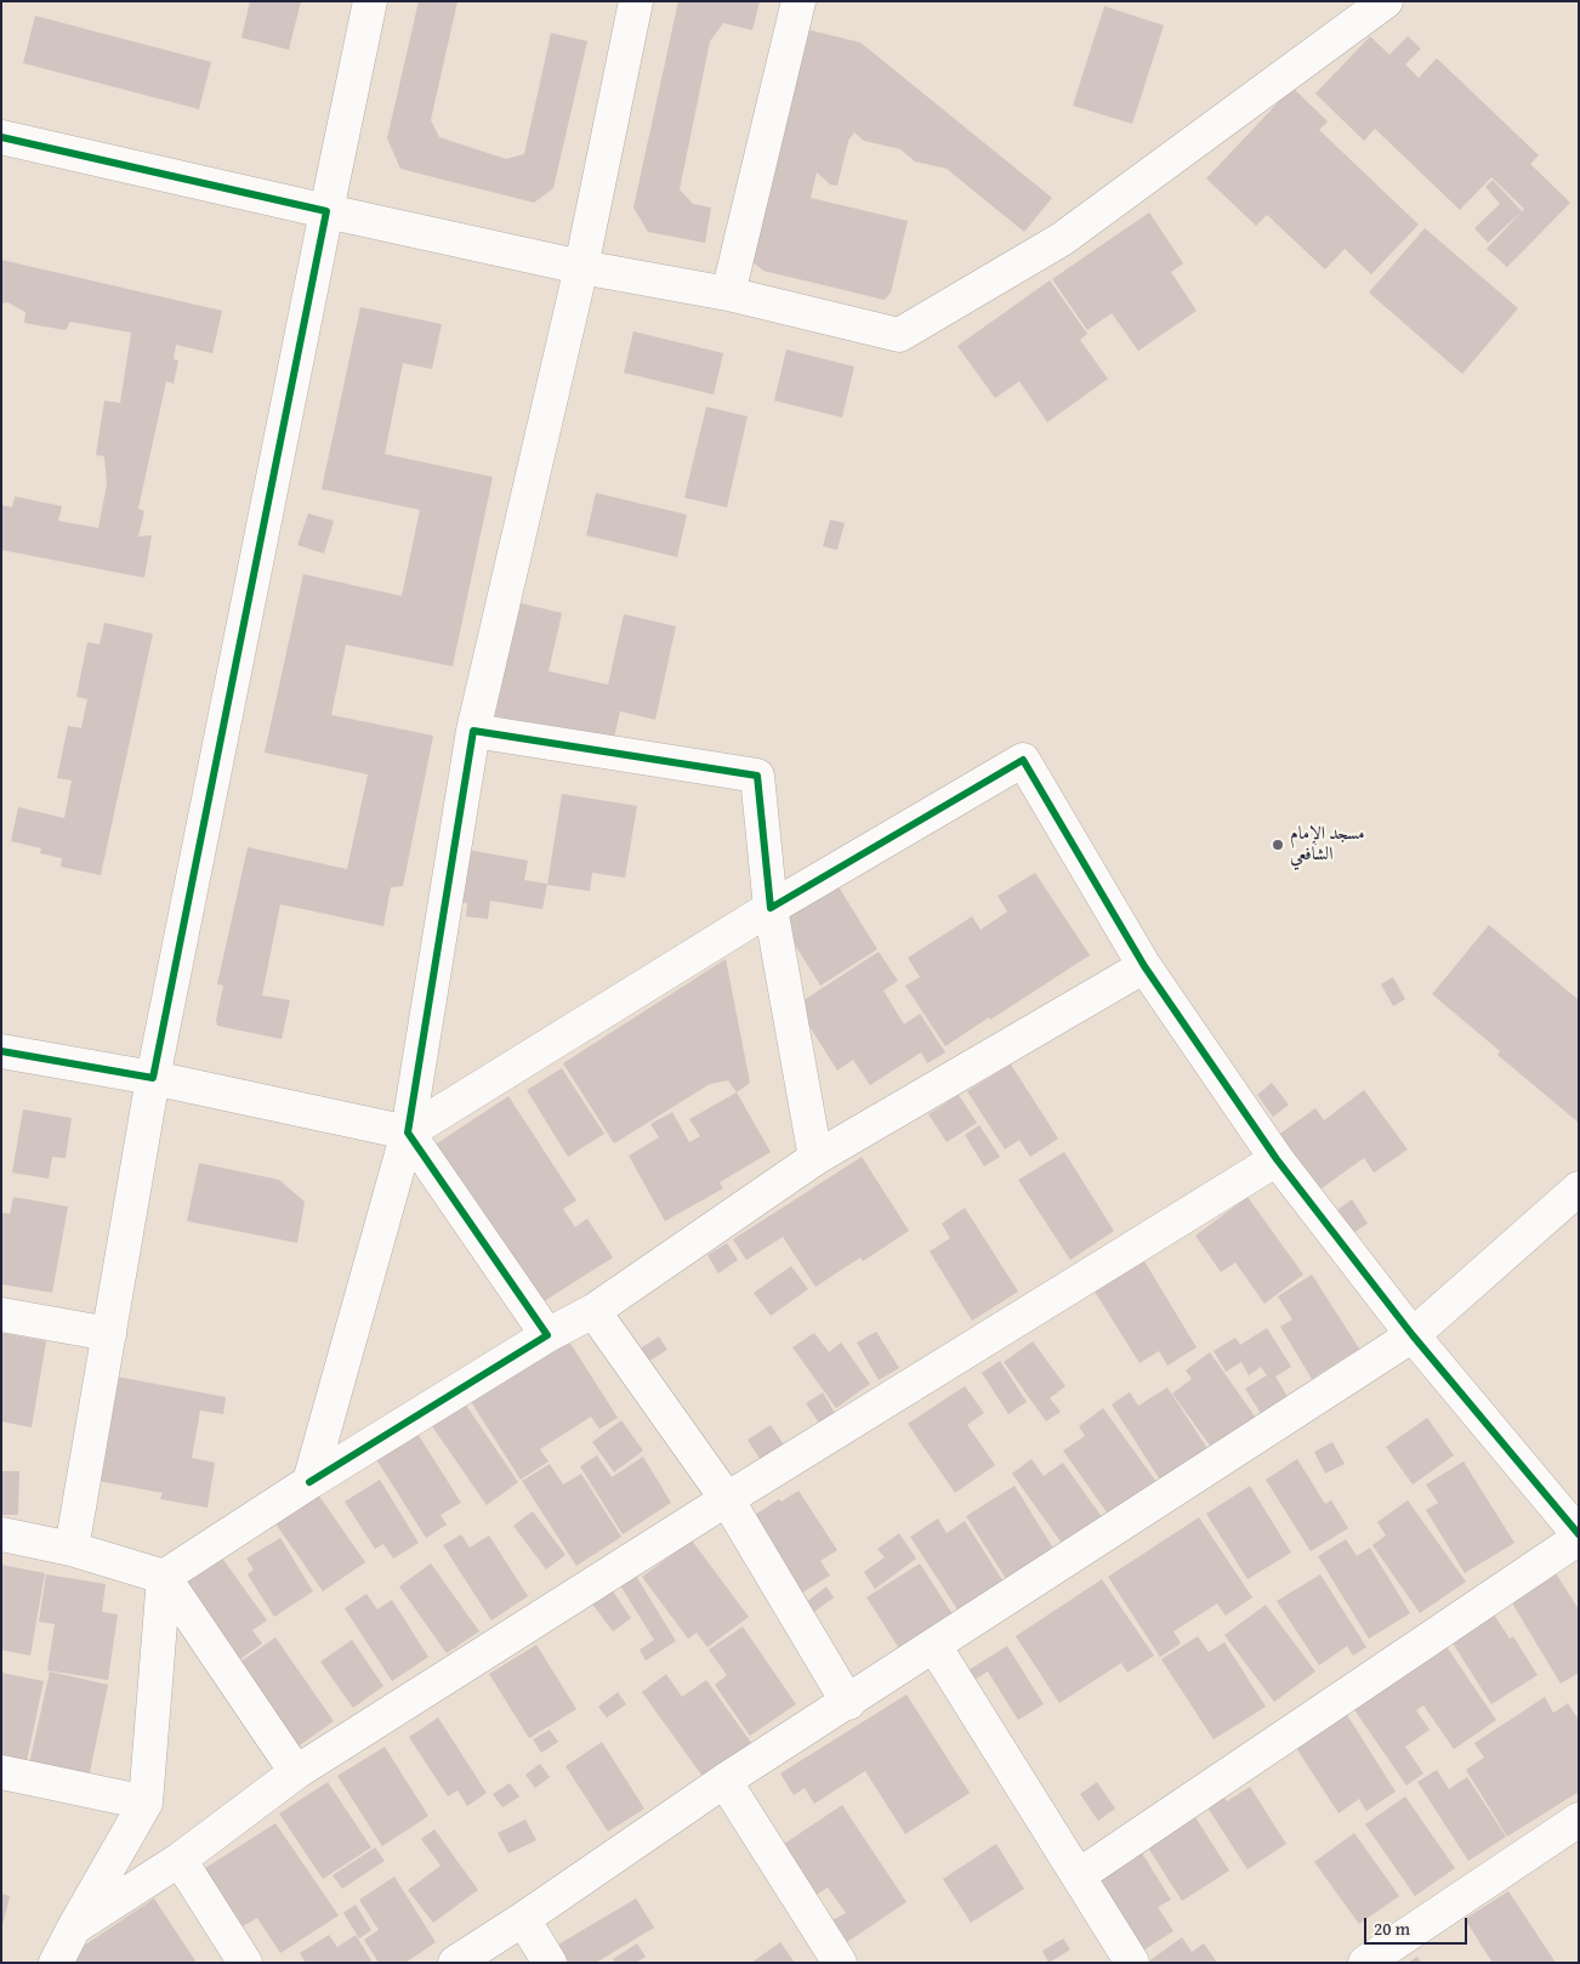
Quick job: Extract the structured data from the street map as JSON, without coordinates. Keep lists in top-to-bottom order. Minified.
{"places":["مسجد الإمام الشافعي"],"scale_bar":"20 m"}
